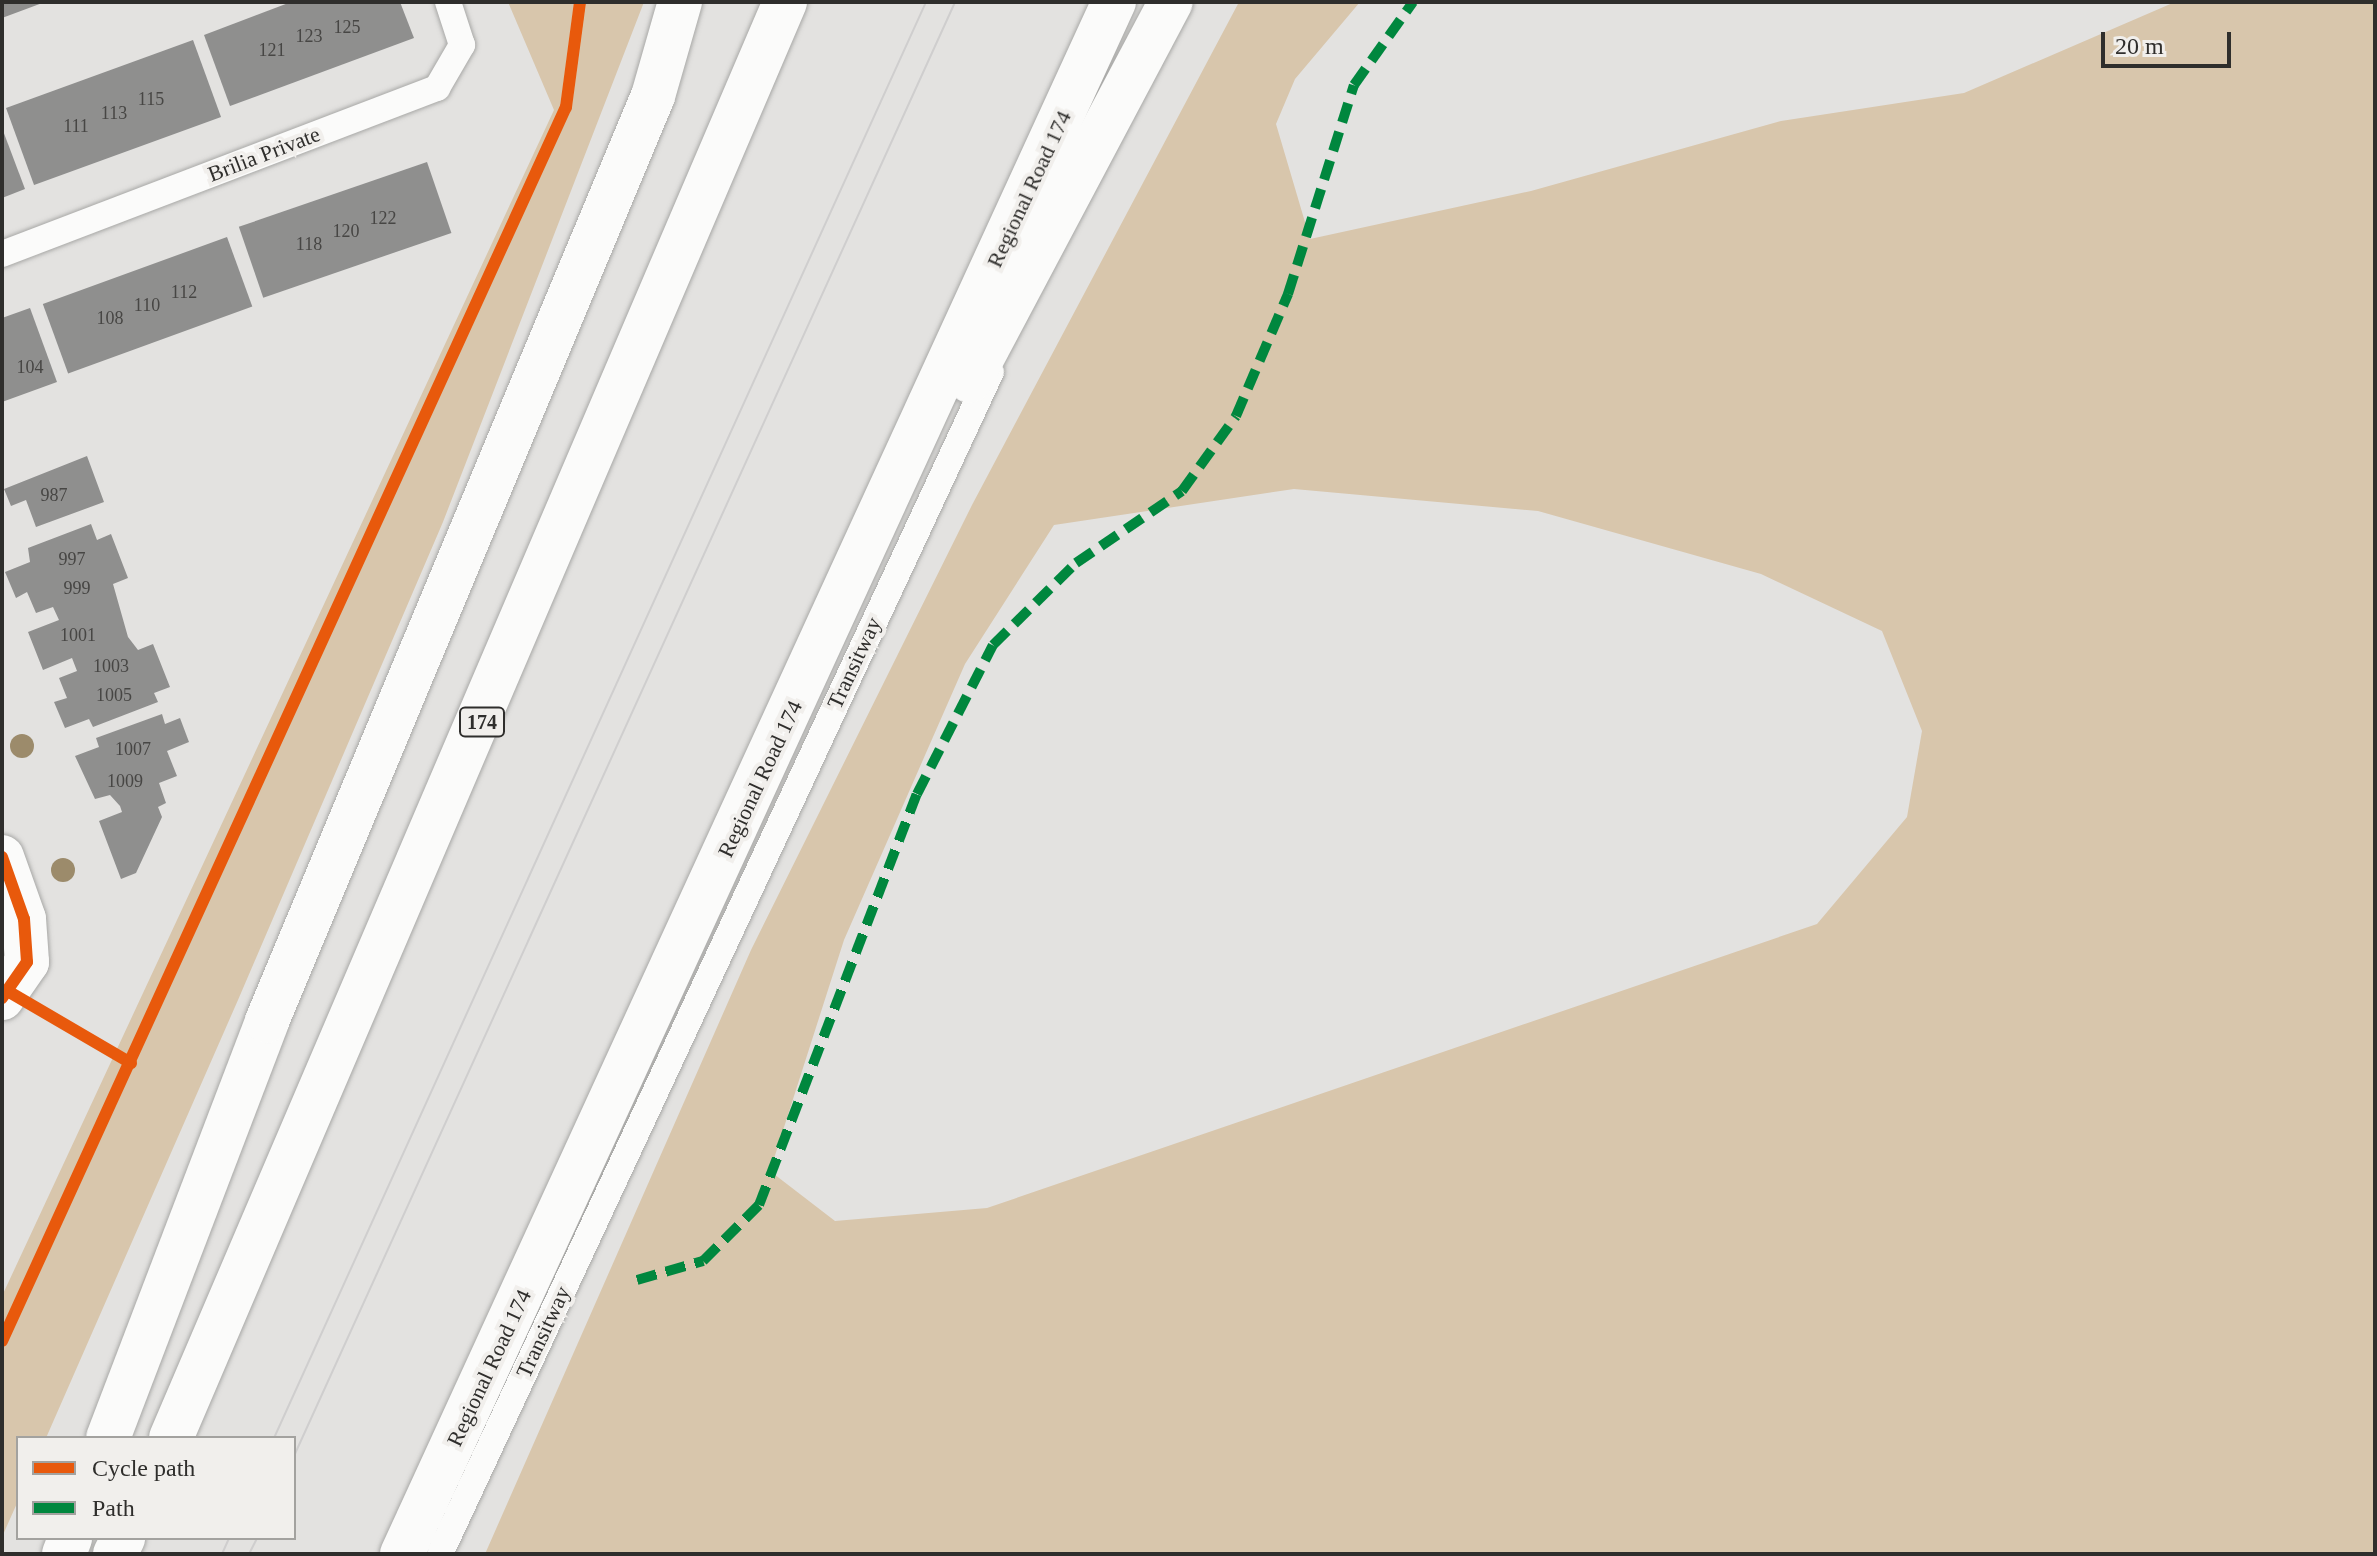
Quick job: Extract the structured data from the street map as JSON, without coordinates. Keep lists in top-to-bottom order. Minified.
{"streets":{"main road":["Regional Road 174","174"],"lane":["Brilia Private","Transitway"]},"crossings":[["Regional Road 174","Transitway"]],"house_numbers":["125","123","121","115","113","111","122","120","118","112","110","108","104","987","997","999","1001","1003","1005","1007","1009"],"legend":["Cycle path","Path"],"scale_bar":"20 m"}
